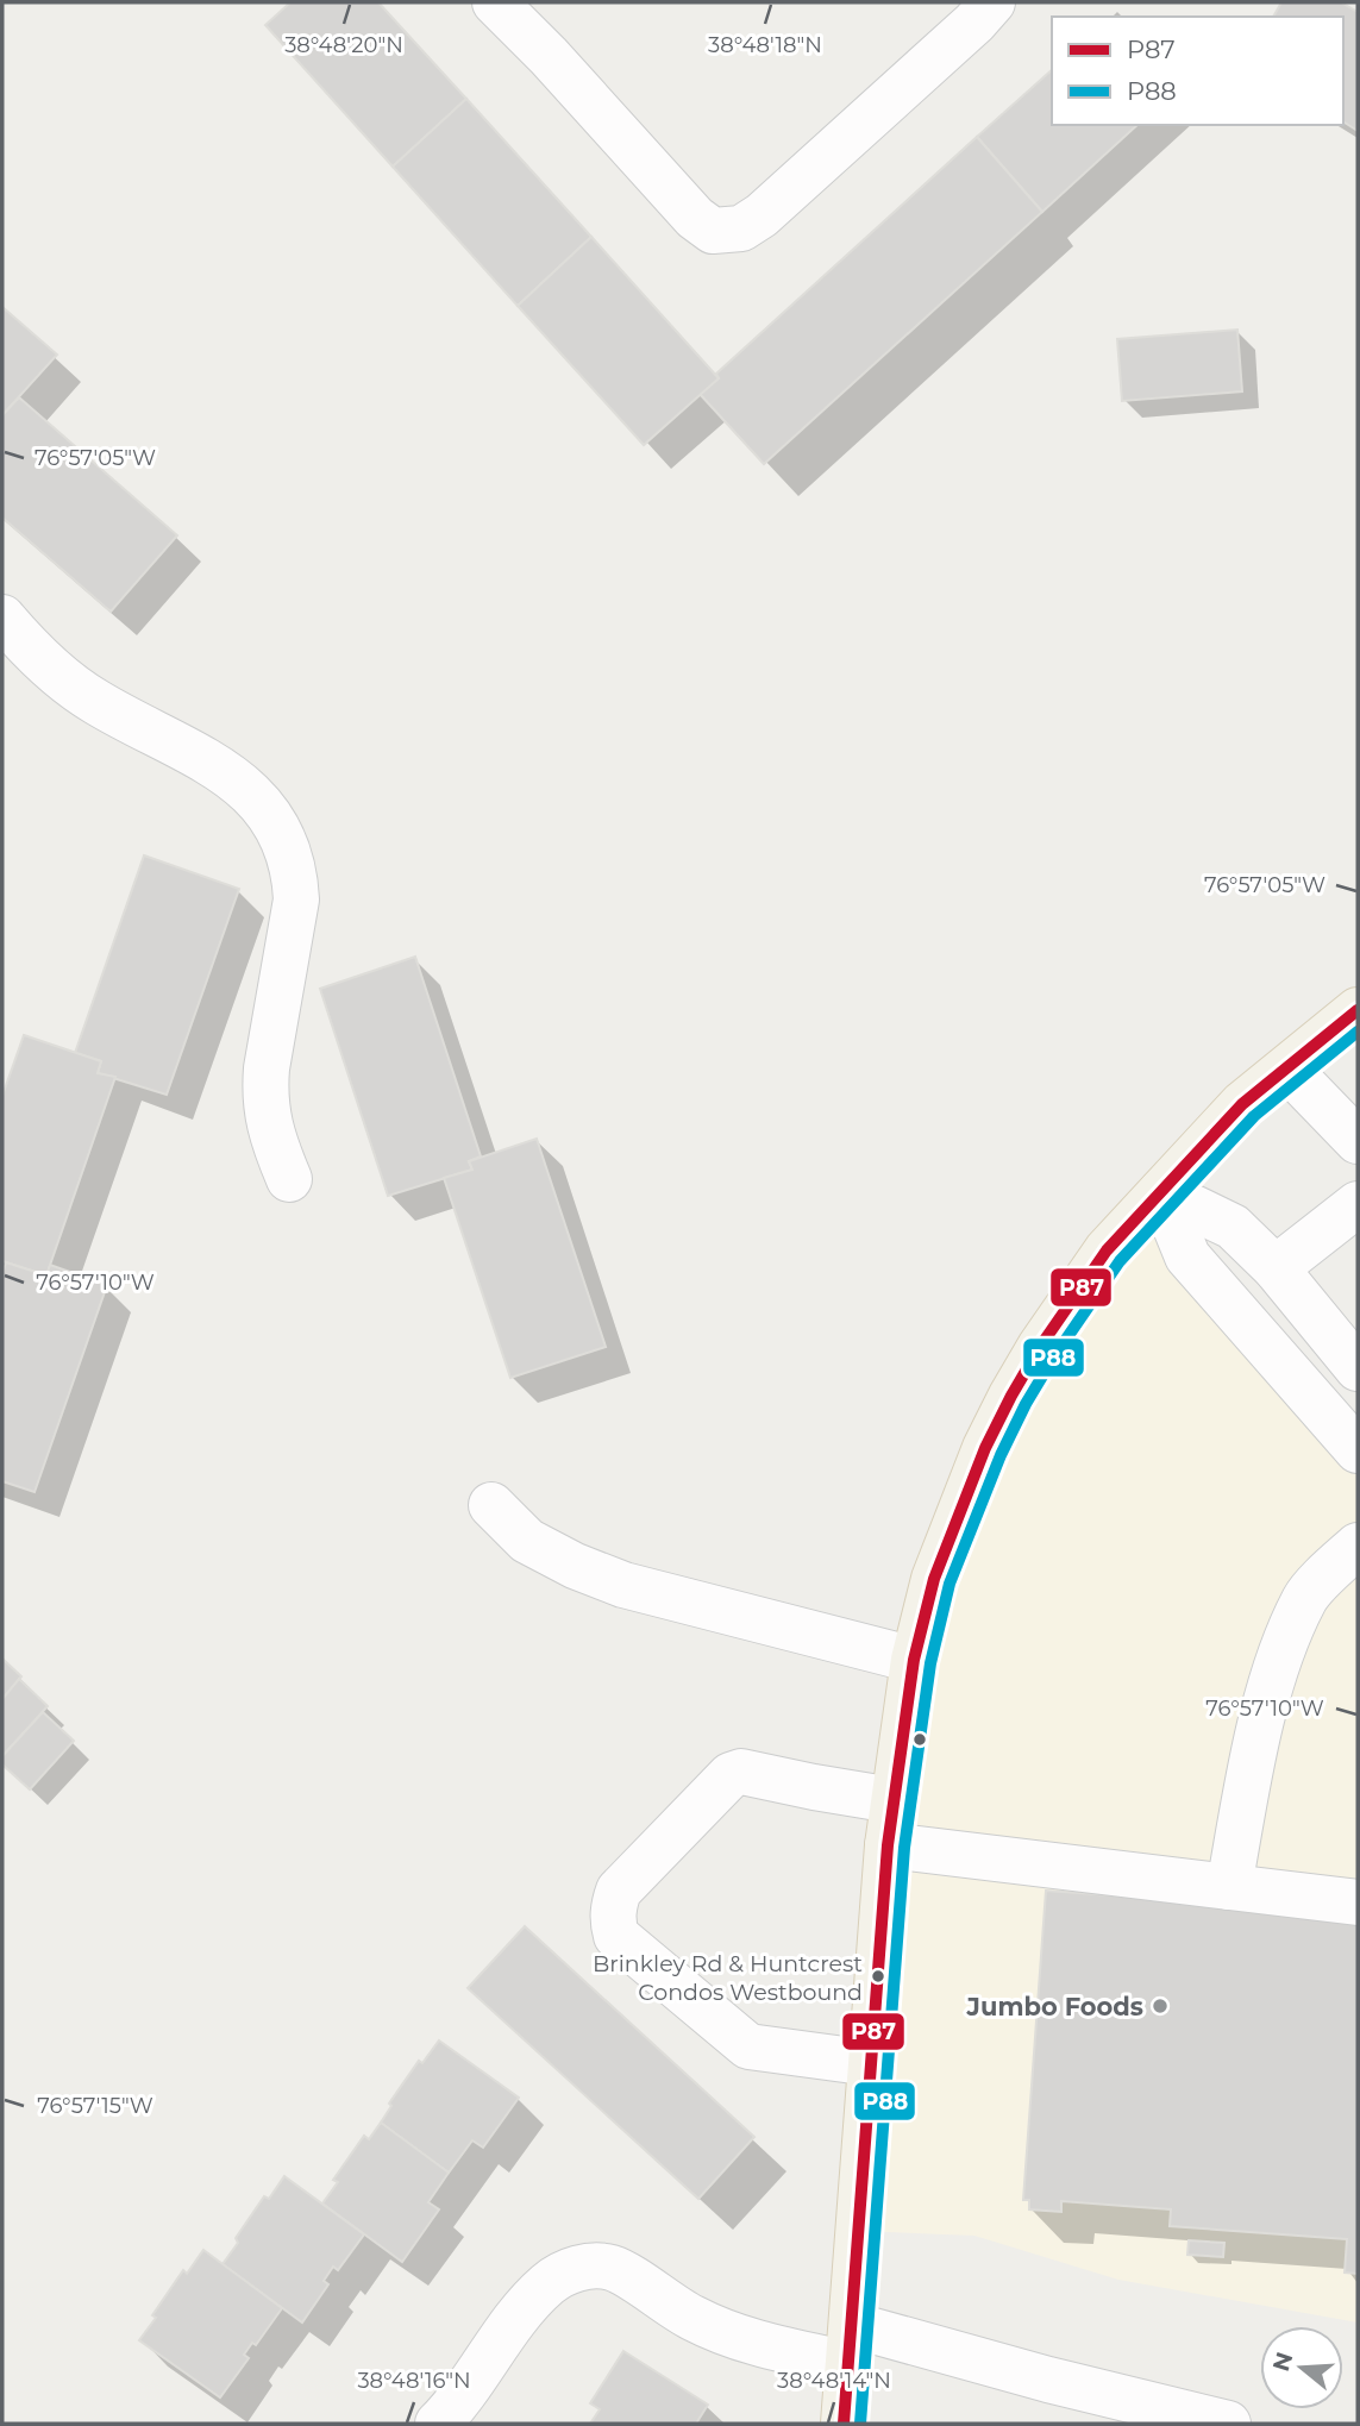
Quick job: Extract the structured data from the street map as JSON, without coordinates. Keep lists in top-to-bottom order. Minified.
{"places":["Brinkley Rd & Huntcrest Condos Westbound","Jumbo Foods"],"lines":["transit line P87","transit line P88"],"legend":["P87","P88"],"north":"left","coordinates":["38°48'20\"N","38°48'18\"N","76°57'05\"W","76°57'10\"W","76°57'15\"W","38°48'16\"N","38°48'14\"N"]}
